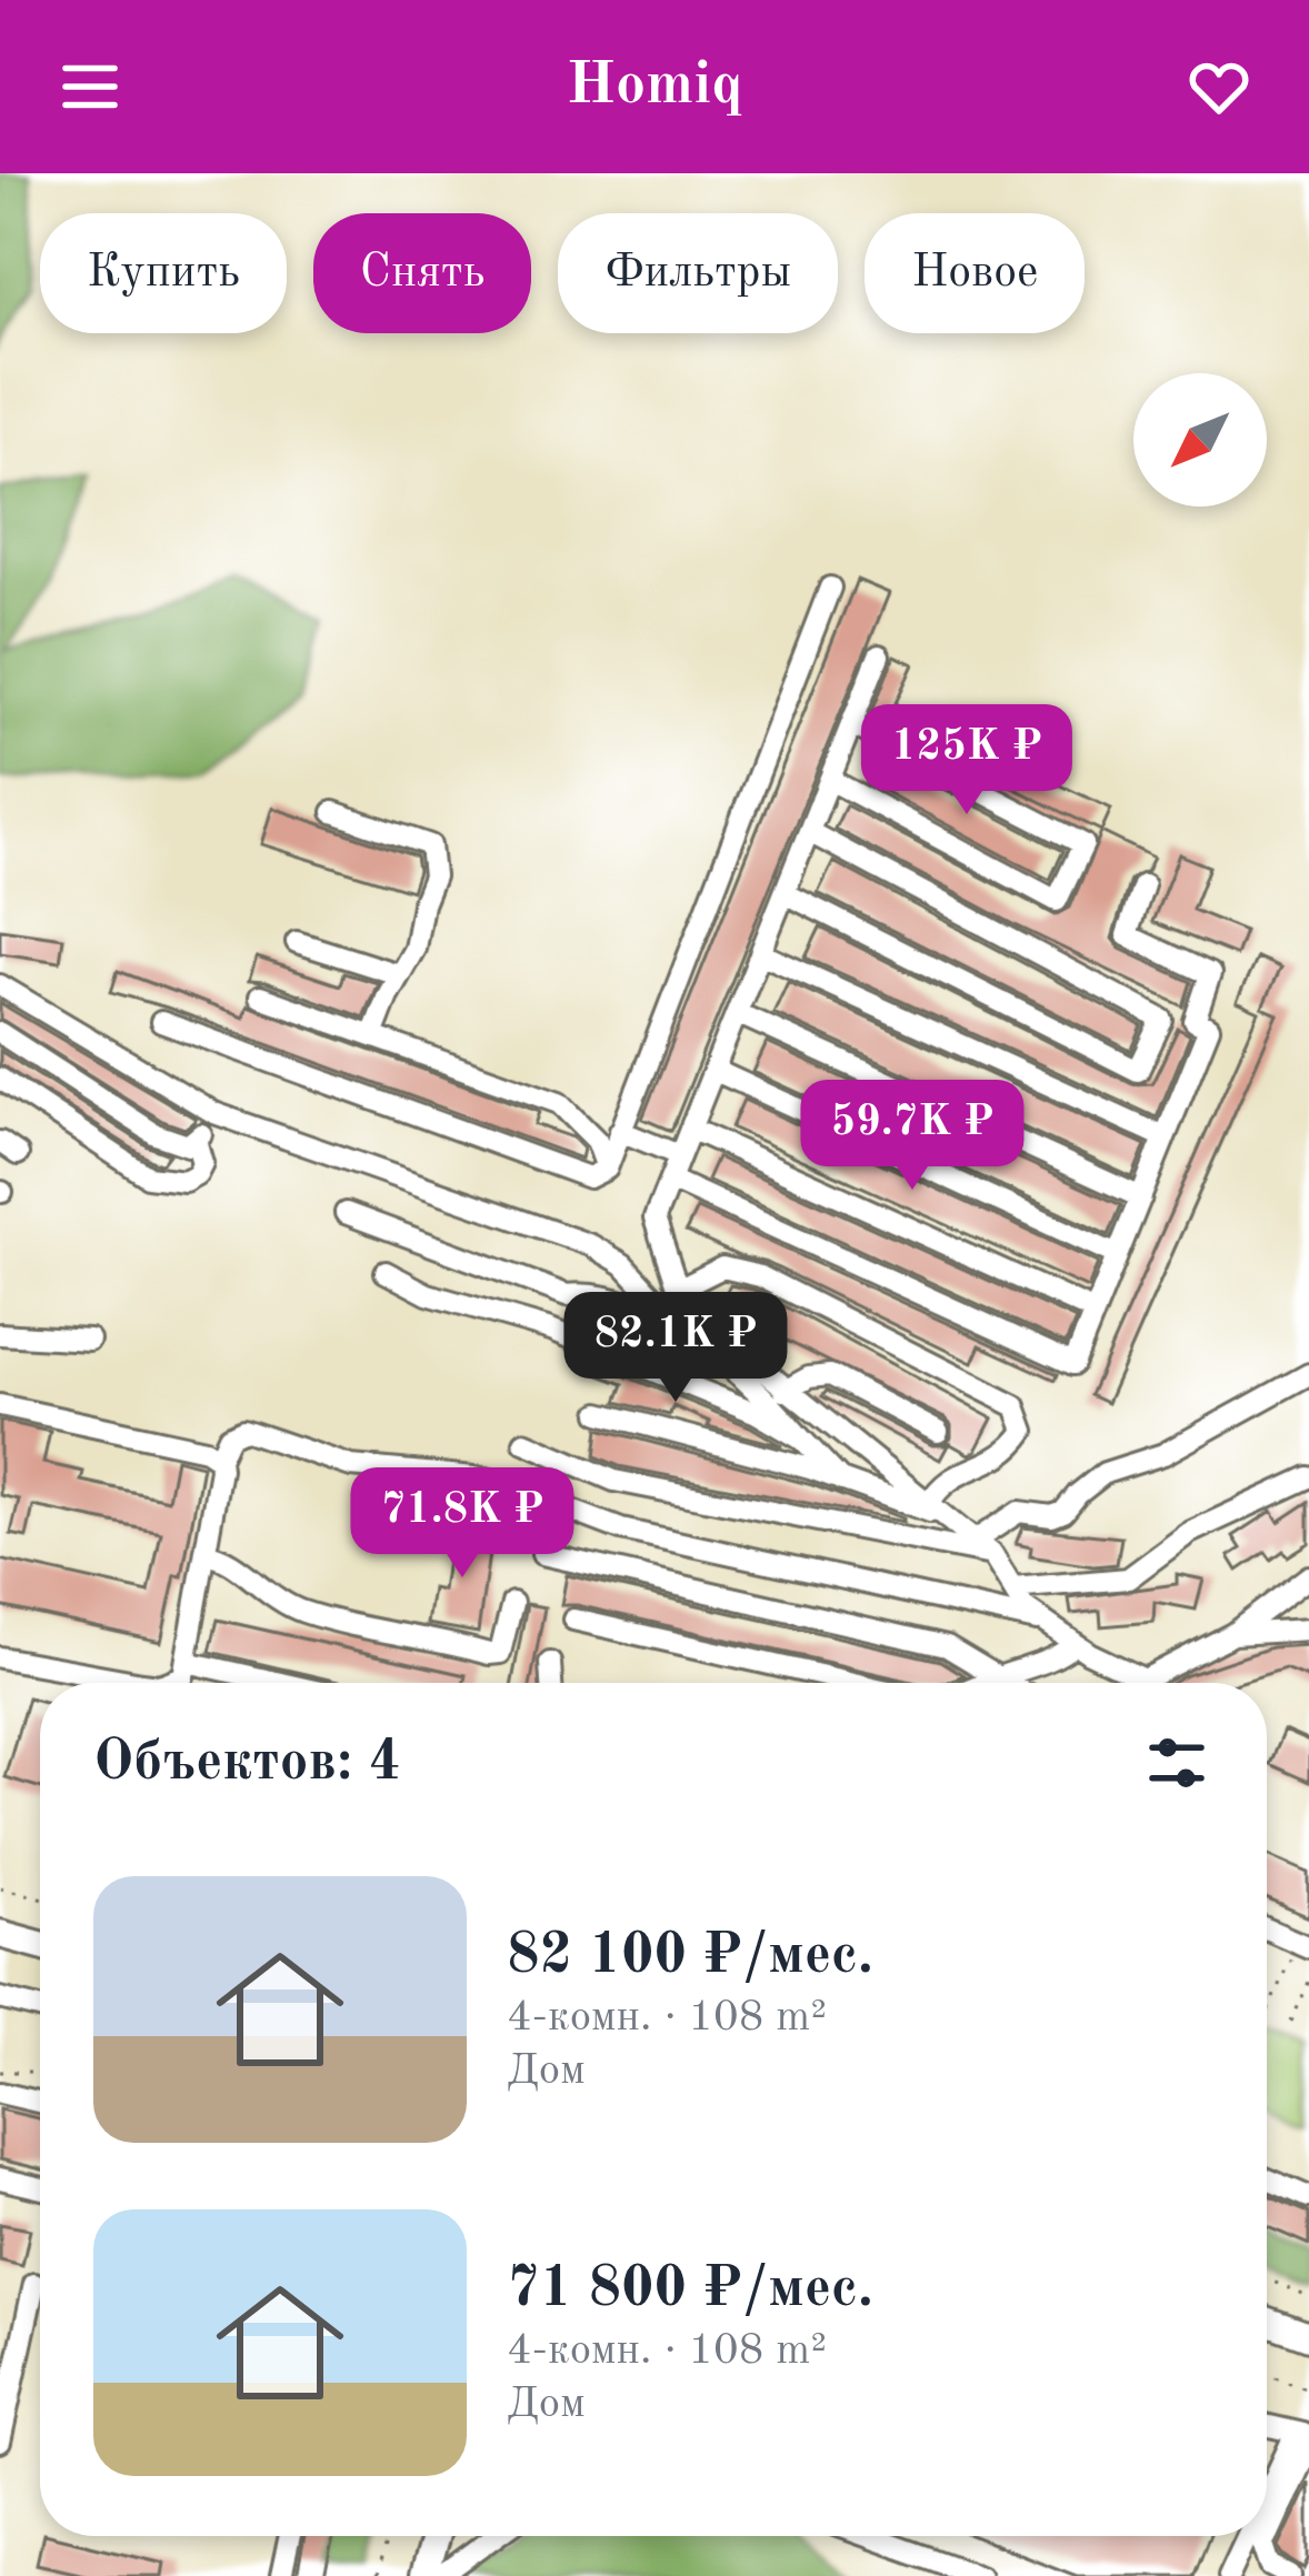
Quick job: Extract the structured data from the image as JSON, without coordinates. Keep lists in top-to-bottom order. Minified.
{"north":"bottom left","page":{"header":"Homiq","chip":["Купить","Снять","Фильтры","Новое"],"price":["125K ₽","59.7K ₽","82.1K ₽","71.8K ₽"],"heading":"Объектов: 4","list":[{"name":"82 100 ₽/мес.","note":"4-комн. · 108 m² · Дом"},{"name":"71 800 ₽/мес.","note":"4-комн. · 108 m² · Дом"}]}}
